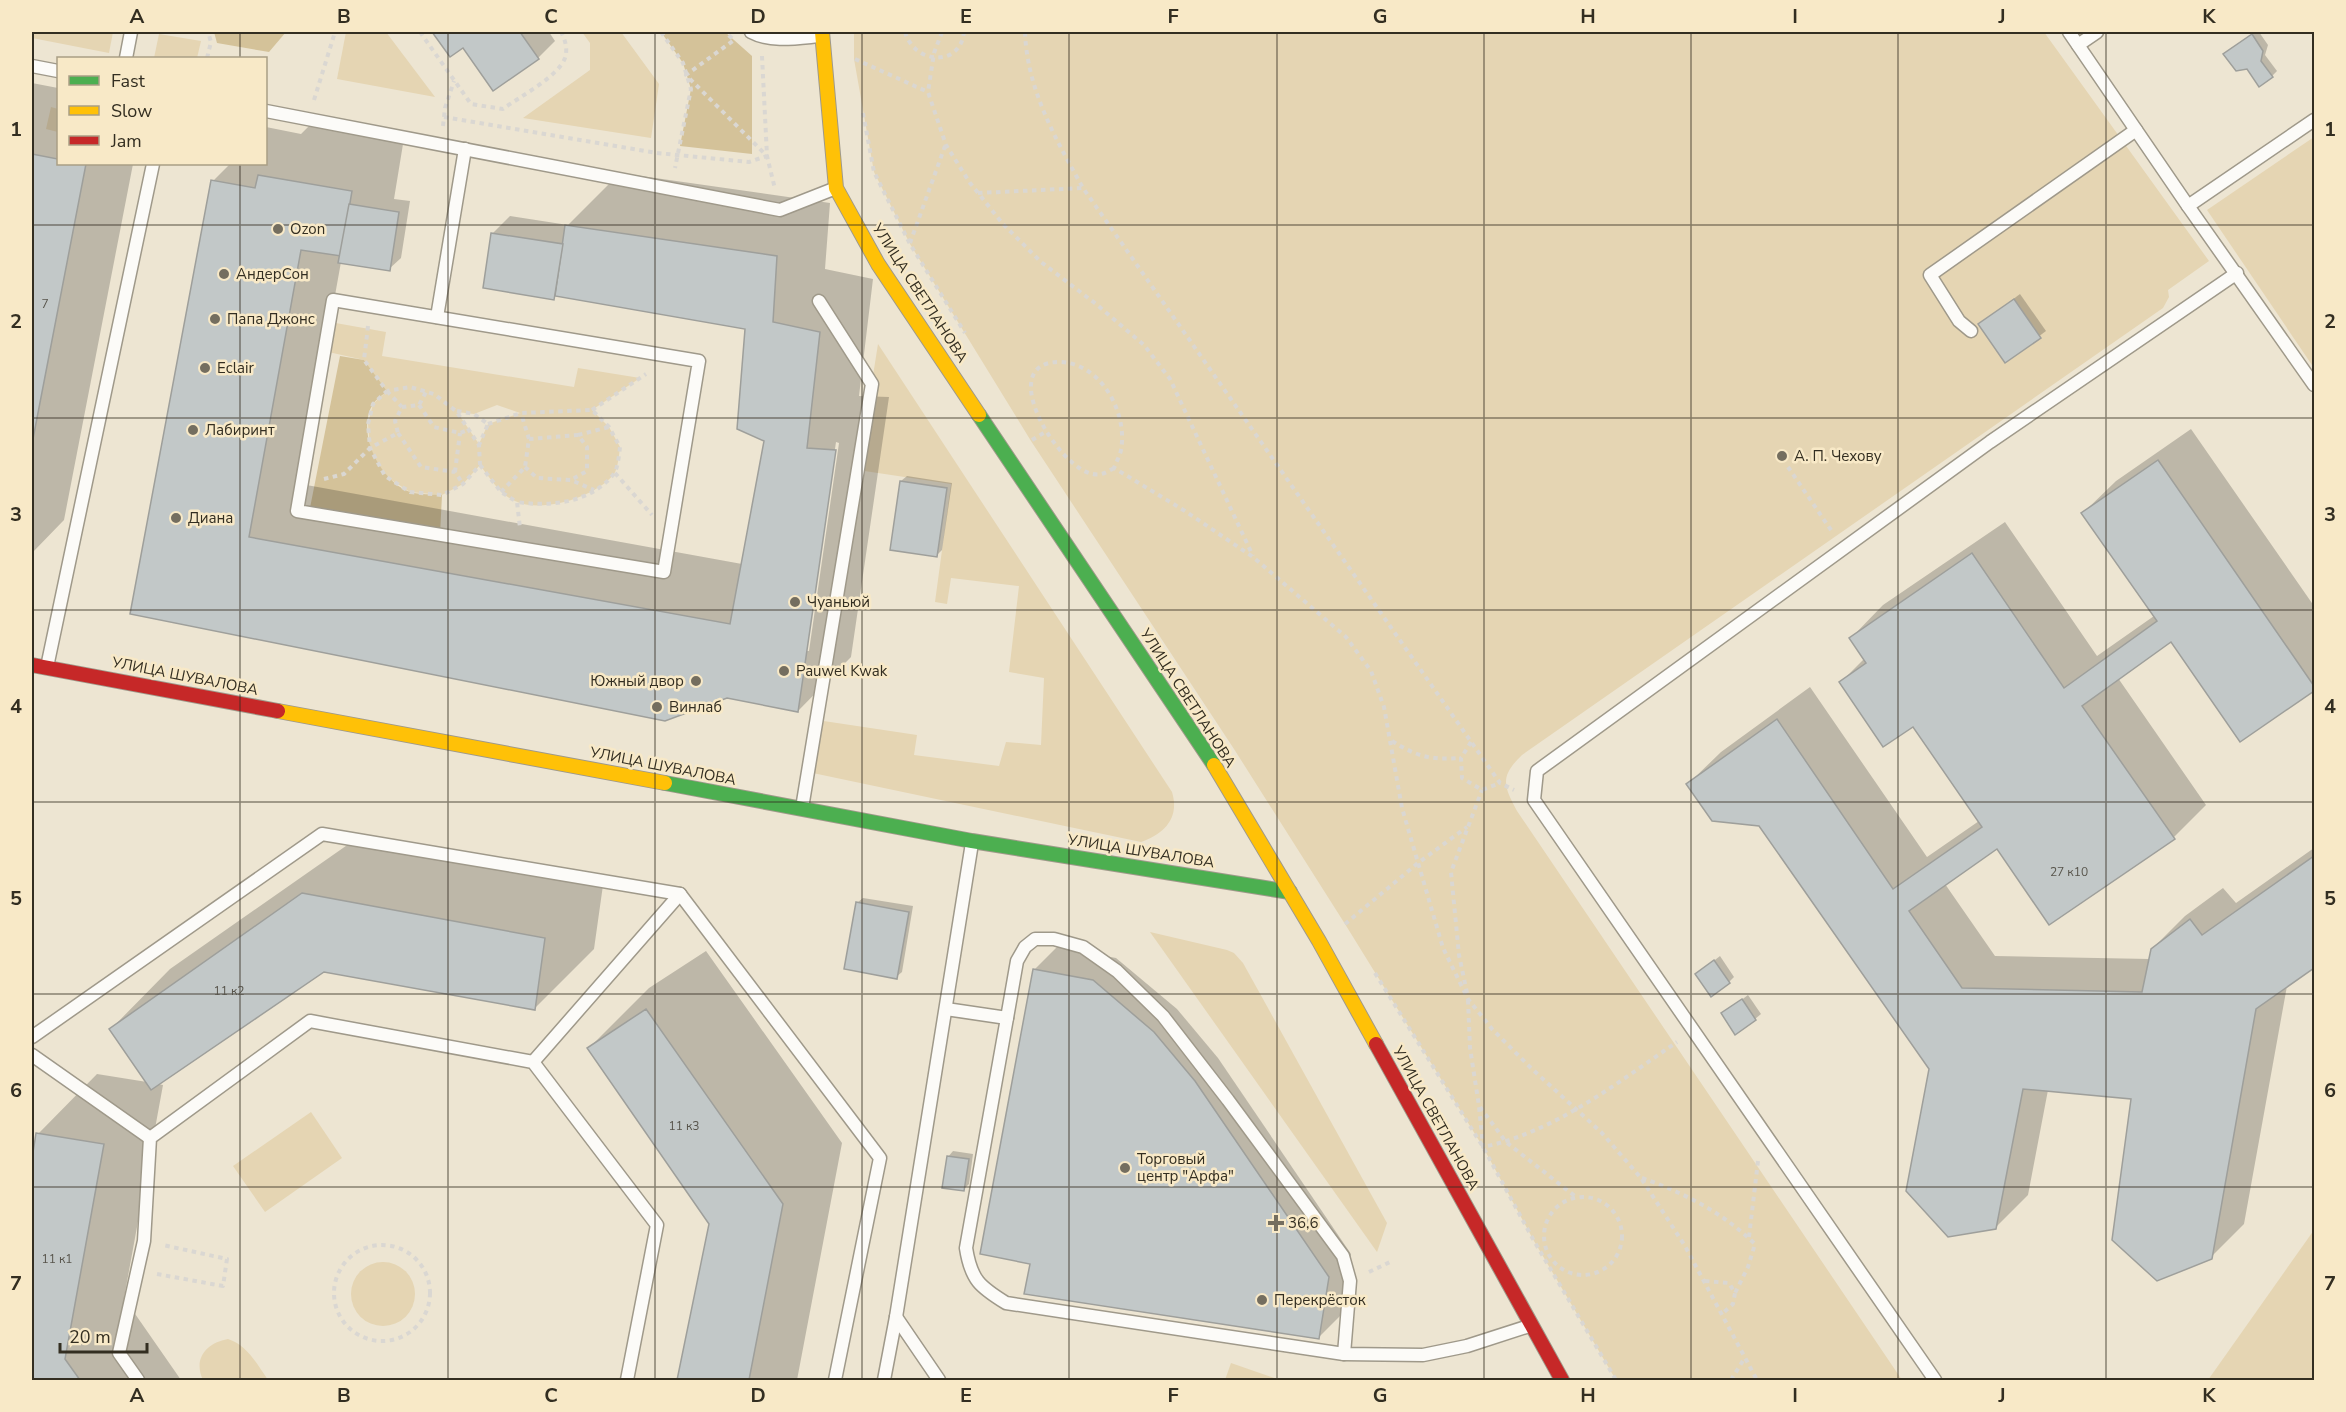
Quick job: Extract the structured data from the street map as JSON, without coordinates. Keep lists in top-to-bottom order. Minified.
{"streets":{"street":["УЛИЦА СВЕТЛАНОВА","УЛИЦА ШУВАЛОВА"]},"crossings":[["УЛИЦА СВЕТЛАНОВА","УЛИЦА ШУВАЛОВА"]],"places":{"other":["Ozon","АндерСон","Папа Джонс","Eclair","Лабиринт","А. П. Чехову","Диана","Чуаньюй","Pauwel Kwak","Южный двор","Винлаб","Торговый центр \"Арфа\"","Перекрёсток"],"health":["36,6"]},"house_numbers":["7","27 к10","11 к2","11 к3","11 к1"],"legend":["Fast","Slow","Jam"],"scale_bar":"20 m","grid":{"columns":["A","B","C","D","E","F","G","H","I","J","K"],"rows":["1","2","3","4","5","6","7"]}}
